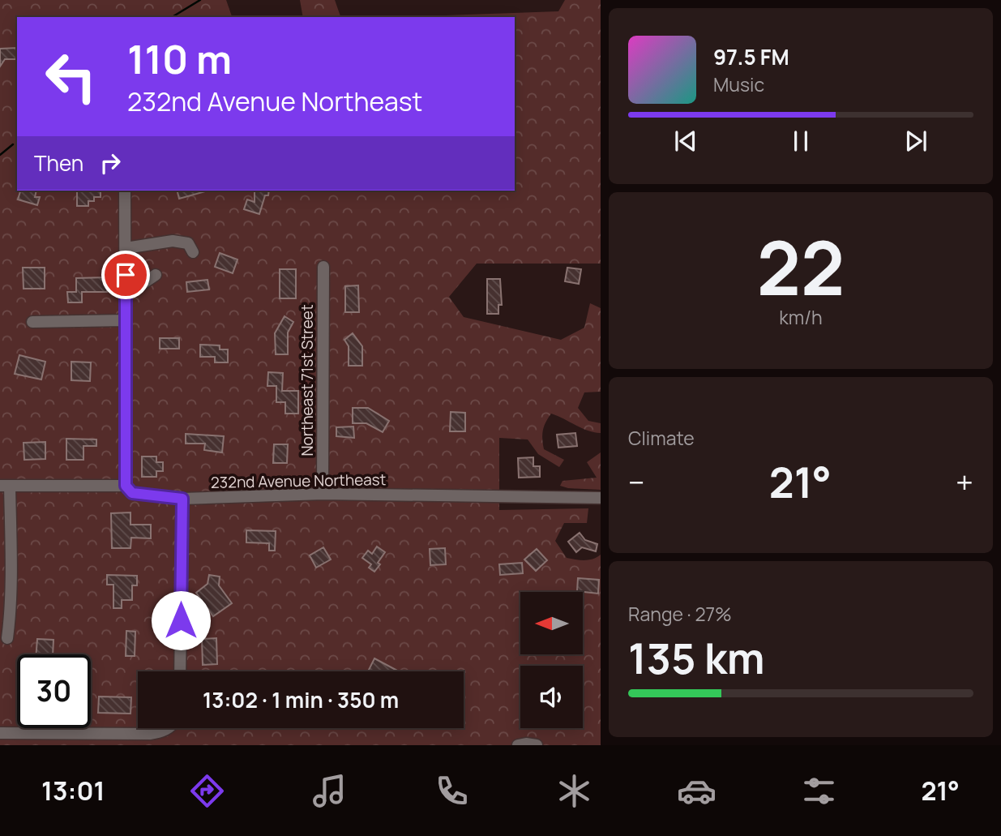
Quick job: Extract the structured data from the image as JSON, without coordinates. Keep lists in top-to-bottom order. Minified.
{"streets":{"street":["Northeast 71st Street","232nd Avenue Northeast"]},"crossings":[["Northeast 71st Street","232nd Avenue Northeast"]],"north":"left","page":{"turn":["110 m","232nd Avenue Northeast"],"song":["97.5 FM","Music"],"then":"Then","tile":[["22","km/h"],"Climate",["Range · 27%","135 km"]],"heat":["−","21°","+"],"limit":"30","trip":"13:02 · 1 min · 350 m","tabs":["13:01","21°"]}}
